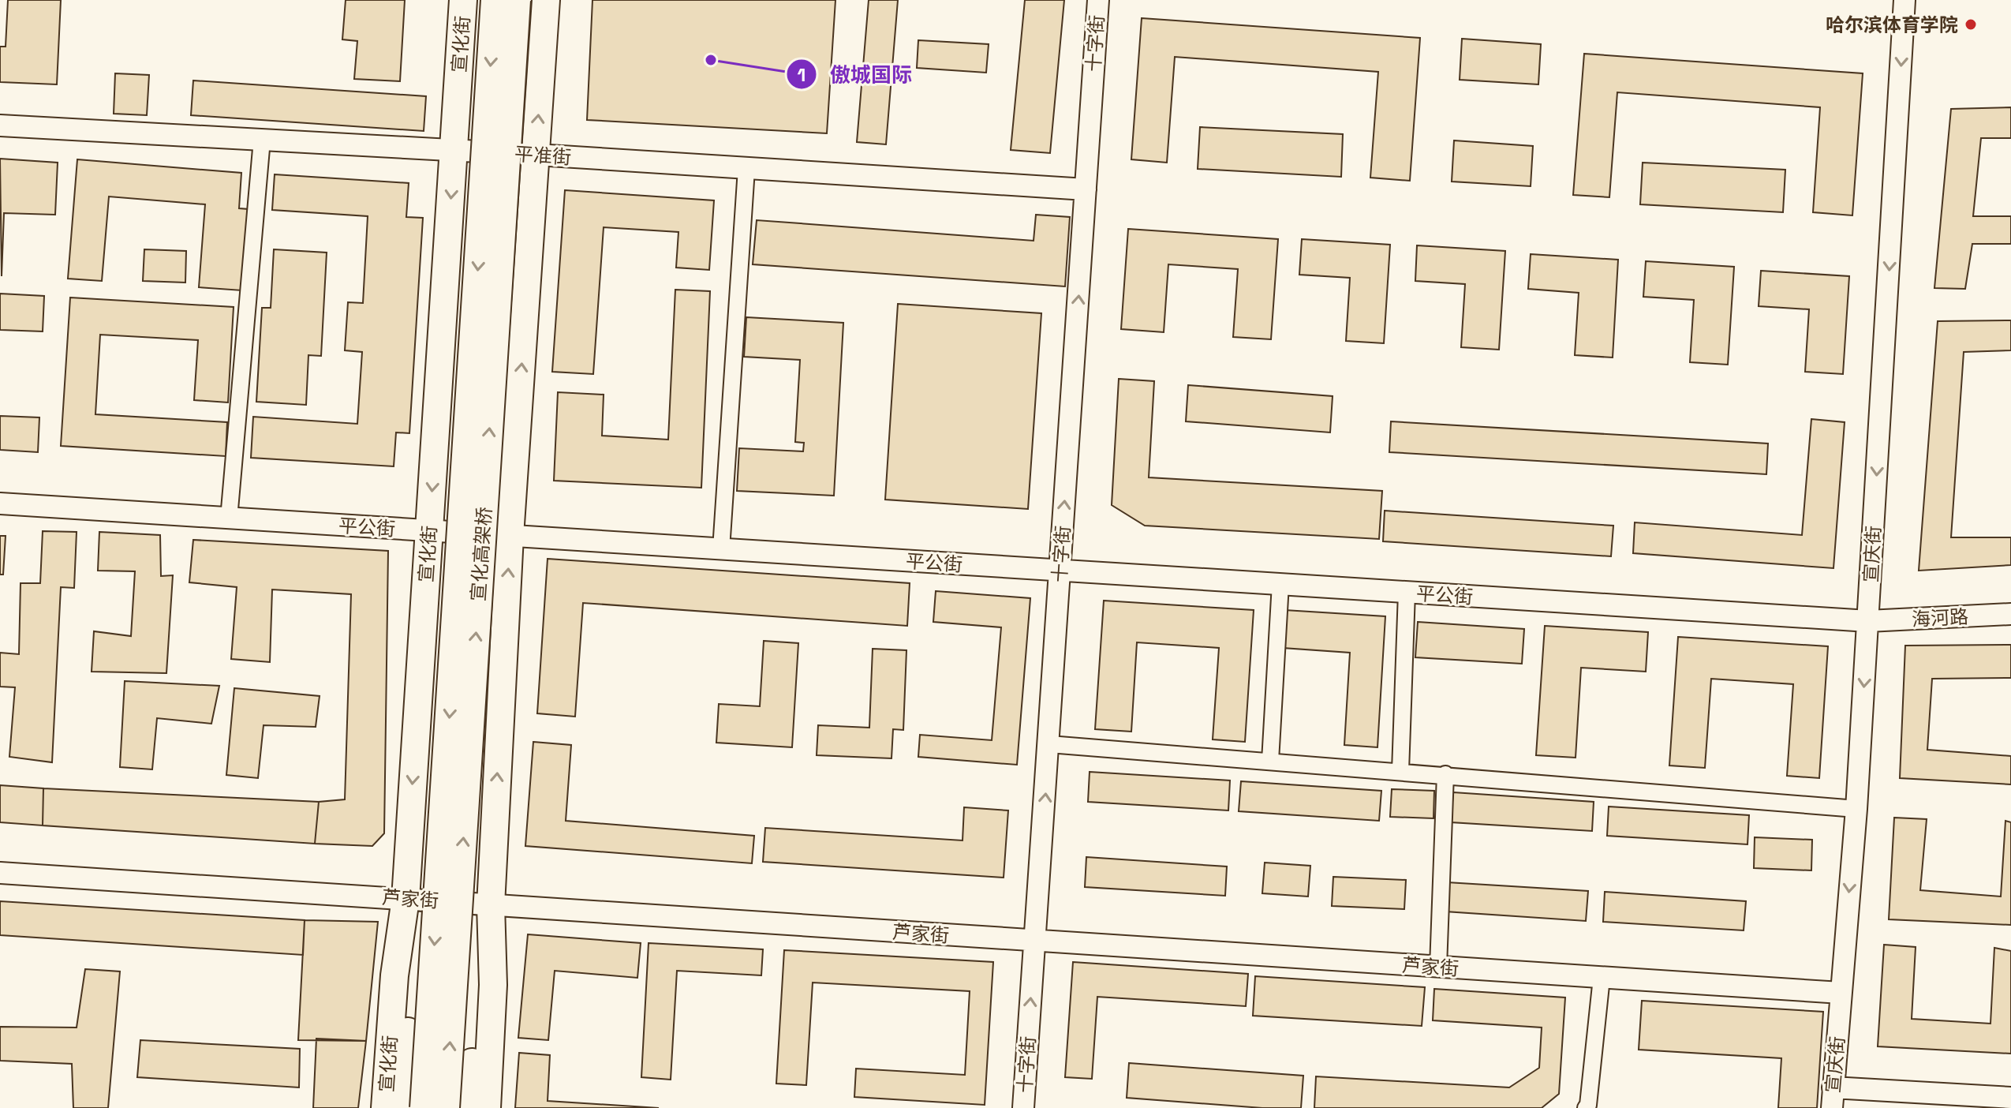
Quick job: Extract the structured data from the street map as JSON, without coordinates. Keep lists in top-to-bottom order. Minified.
{"streets":{"highway":["宣化街","宣化高架桥"],"street":["十字街","平准街","平公街","宣庆街","海河路","芦家街"]},"crossings":[["十字街","平准街"],["十字街","平公街"],["十字街","芦家街"],["宣化街","平准街"],["宣化街","平公街"],["宣化街","宣化高架桥"],["宣化街","芦家街"],["平公街","宣庆街"],["平公街","海河路"],["宣庆街","海河路"],["宣庆街","芦家街"]],"one_way":["十字街","宣庆街"],"places":["哈尔滨体育学院","傲城国际"]}
